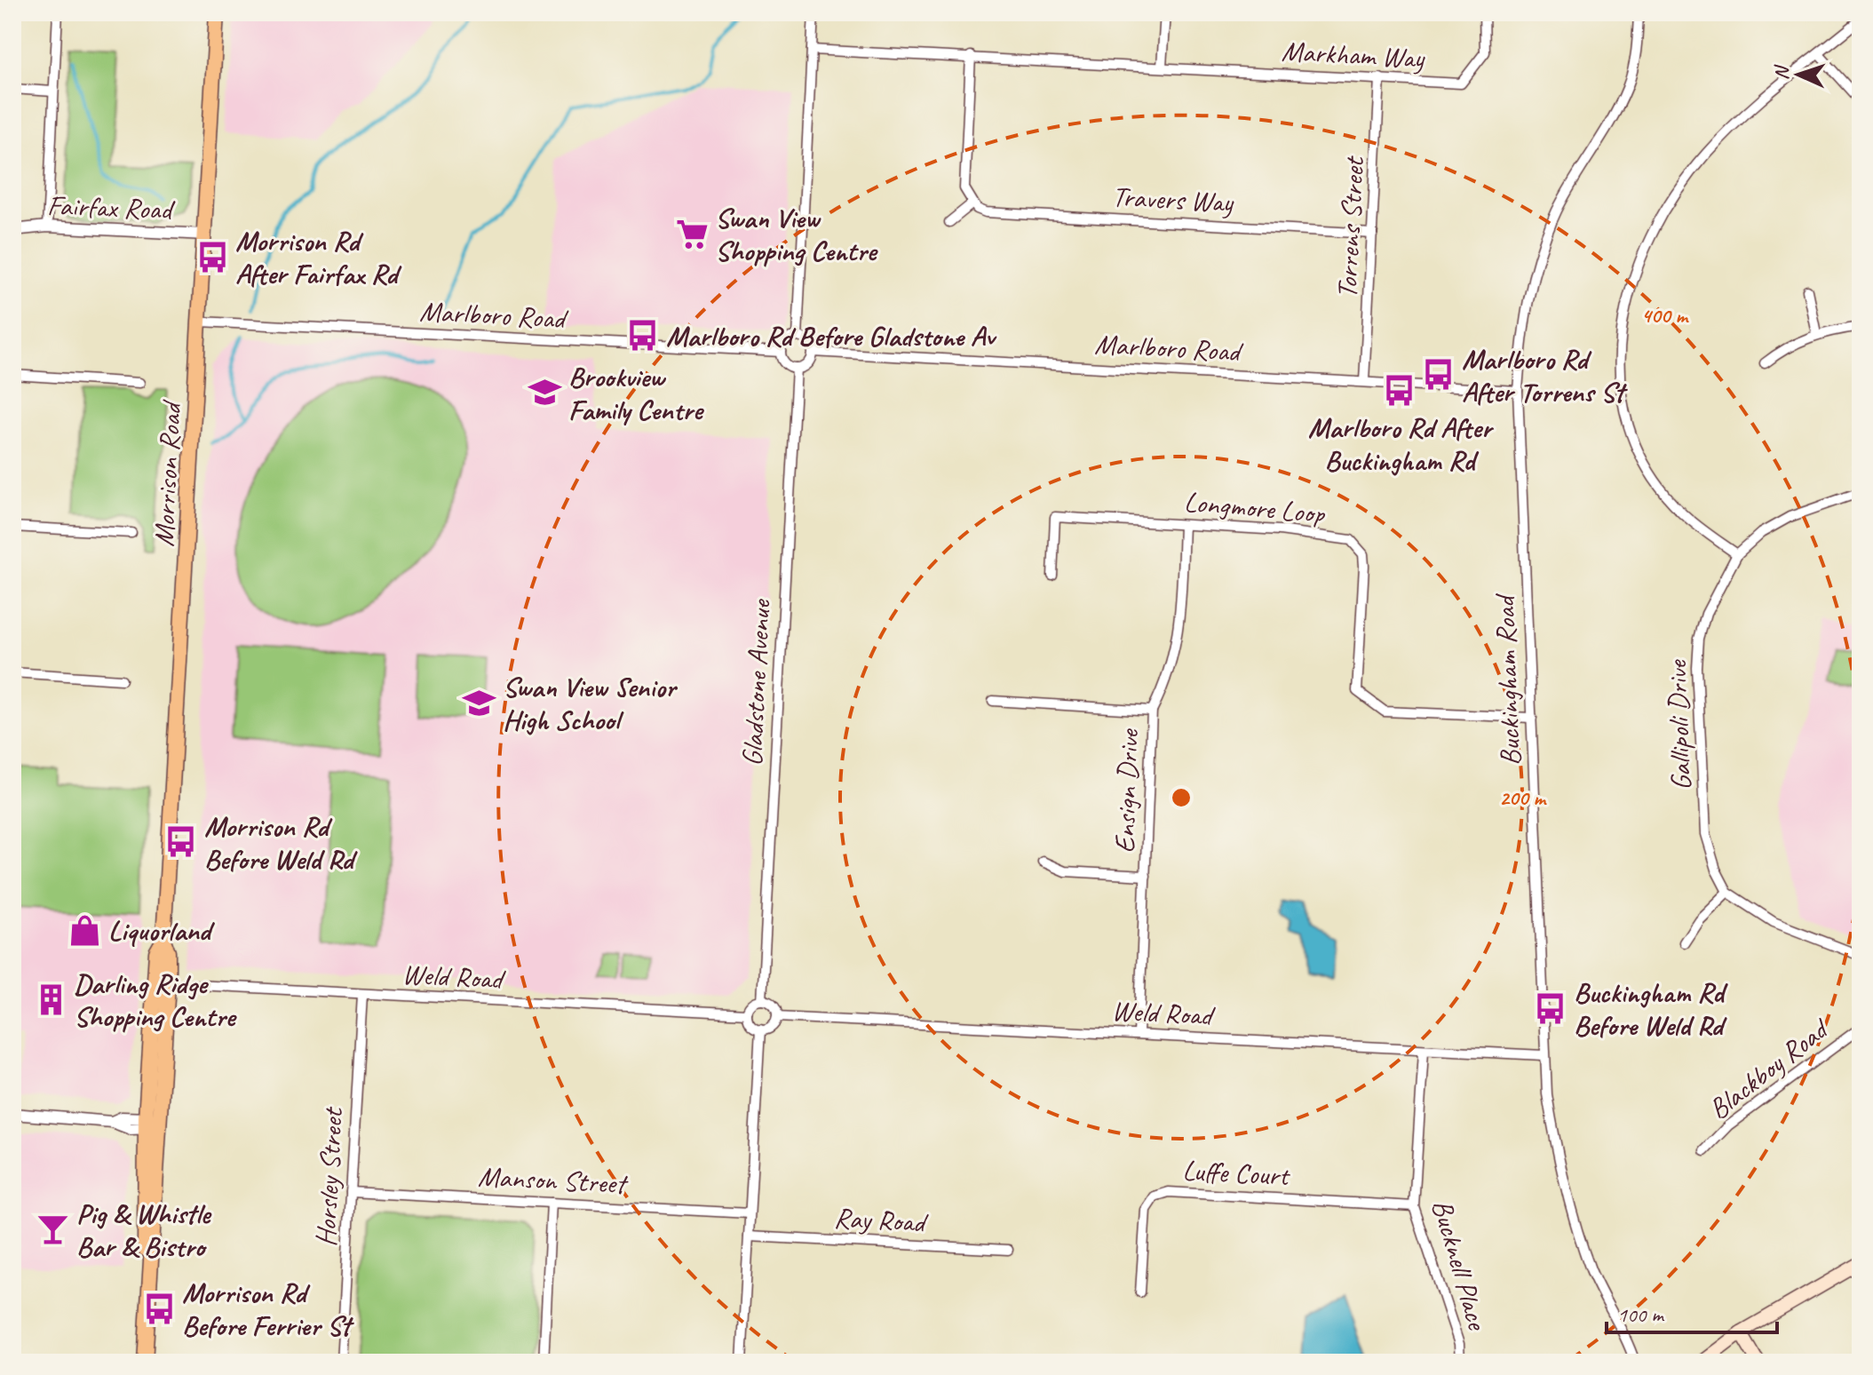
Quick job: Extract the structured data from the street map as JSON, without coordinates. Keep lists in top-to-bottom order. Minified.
{"streets":{"main road":["Morrison Road"],"street":["Markham Way","Travers Way","Fairfax Road","Torrens Street","Marlboro Road","Longmore Loop","Buckingham Road","Gladstone Avenue","Gallipoli Drive","Ensign Drive","Weld Road","Blackboy Road","Luffe Court","Horsley Street","Manson Street","Ray Road","Bucknell Place"]},"crossings":[["Markham Way","Torrens Street"],["Travers Way","Torrens Street"],["Fairfax Road","Morrison Road"],["Torrens Street","Marlboro Road"],["Marlboro Road","Morrison Road"],["Marlboro Road","Buckingham Road"],["Marlboro Road","Gladstone Avenue"],["Morrison Road","Weld Road"],["Longmore Loop","Buckingham Road"],["Buckingham Road","Weld Road"],["Gladstone Avenue","Weld Road"],["Ensign Drive","Weld Road"],["Weld Road","Horsley Street"],["Weld Road","Bucknell Place"],["Luffe Court","Bucknell Place"],["Horsley Street","Manson Street"]],"places":{"supermarket":["Swan View Shopping Centre"],"bus stop":["Morrison Rd After Fairfax Rd","Marlboro Rd Before Gladstone Av","Marlboro Rd After Torrens St","Marlboro Rd After Buckingham Rd","Morrison Rd Before Weld Rd","Buckingham Rd Before Weld Rd","Morrison Rd Before Ferrier St"],"school or university":["Brookview Family Centre","Swan View Senior High School"],"shop":["Liquorland"],"building":["Darling Ridge Shopping Centre"],"bar":["Pig & Whistle Bar & Bistro"]},"scale_bar":"100 m","north":"left","rings":["400 m","200 m"]}
